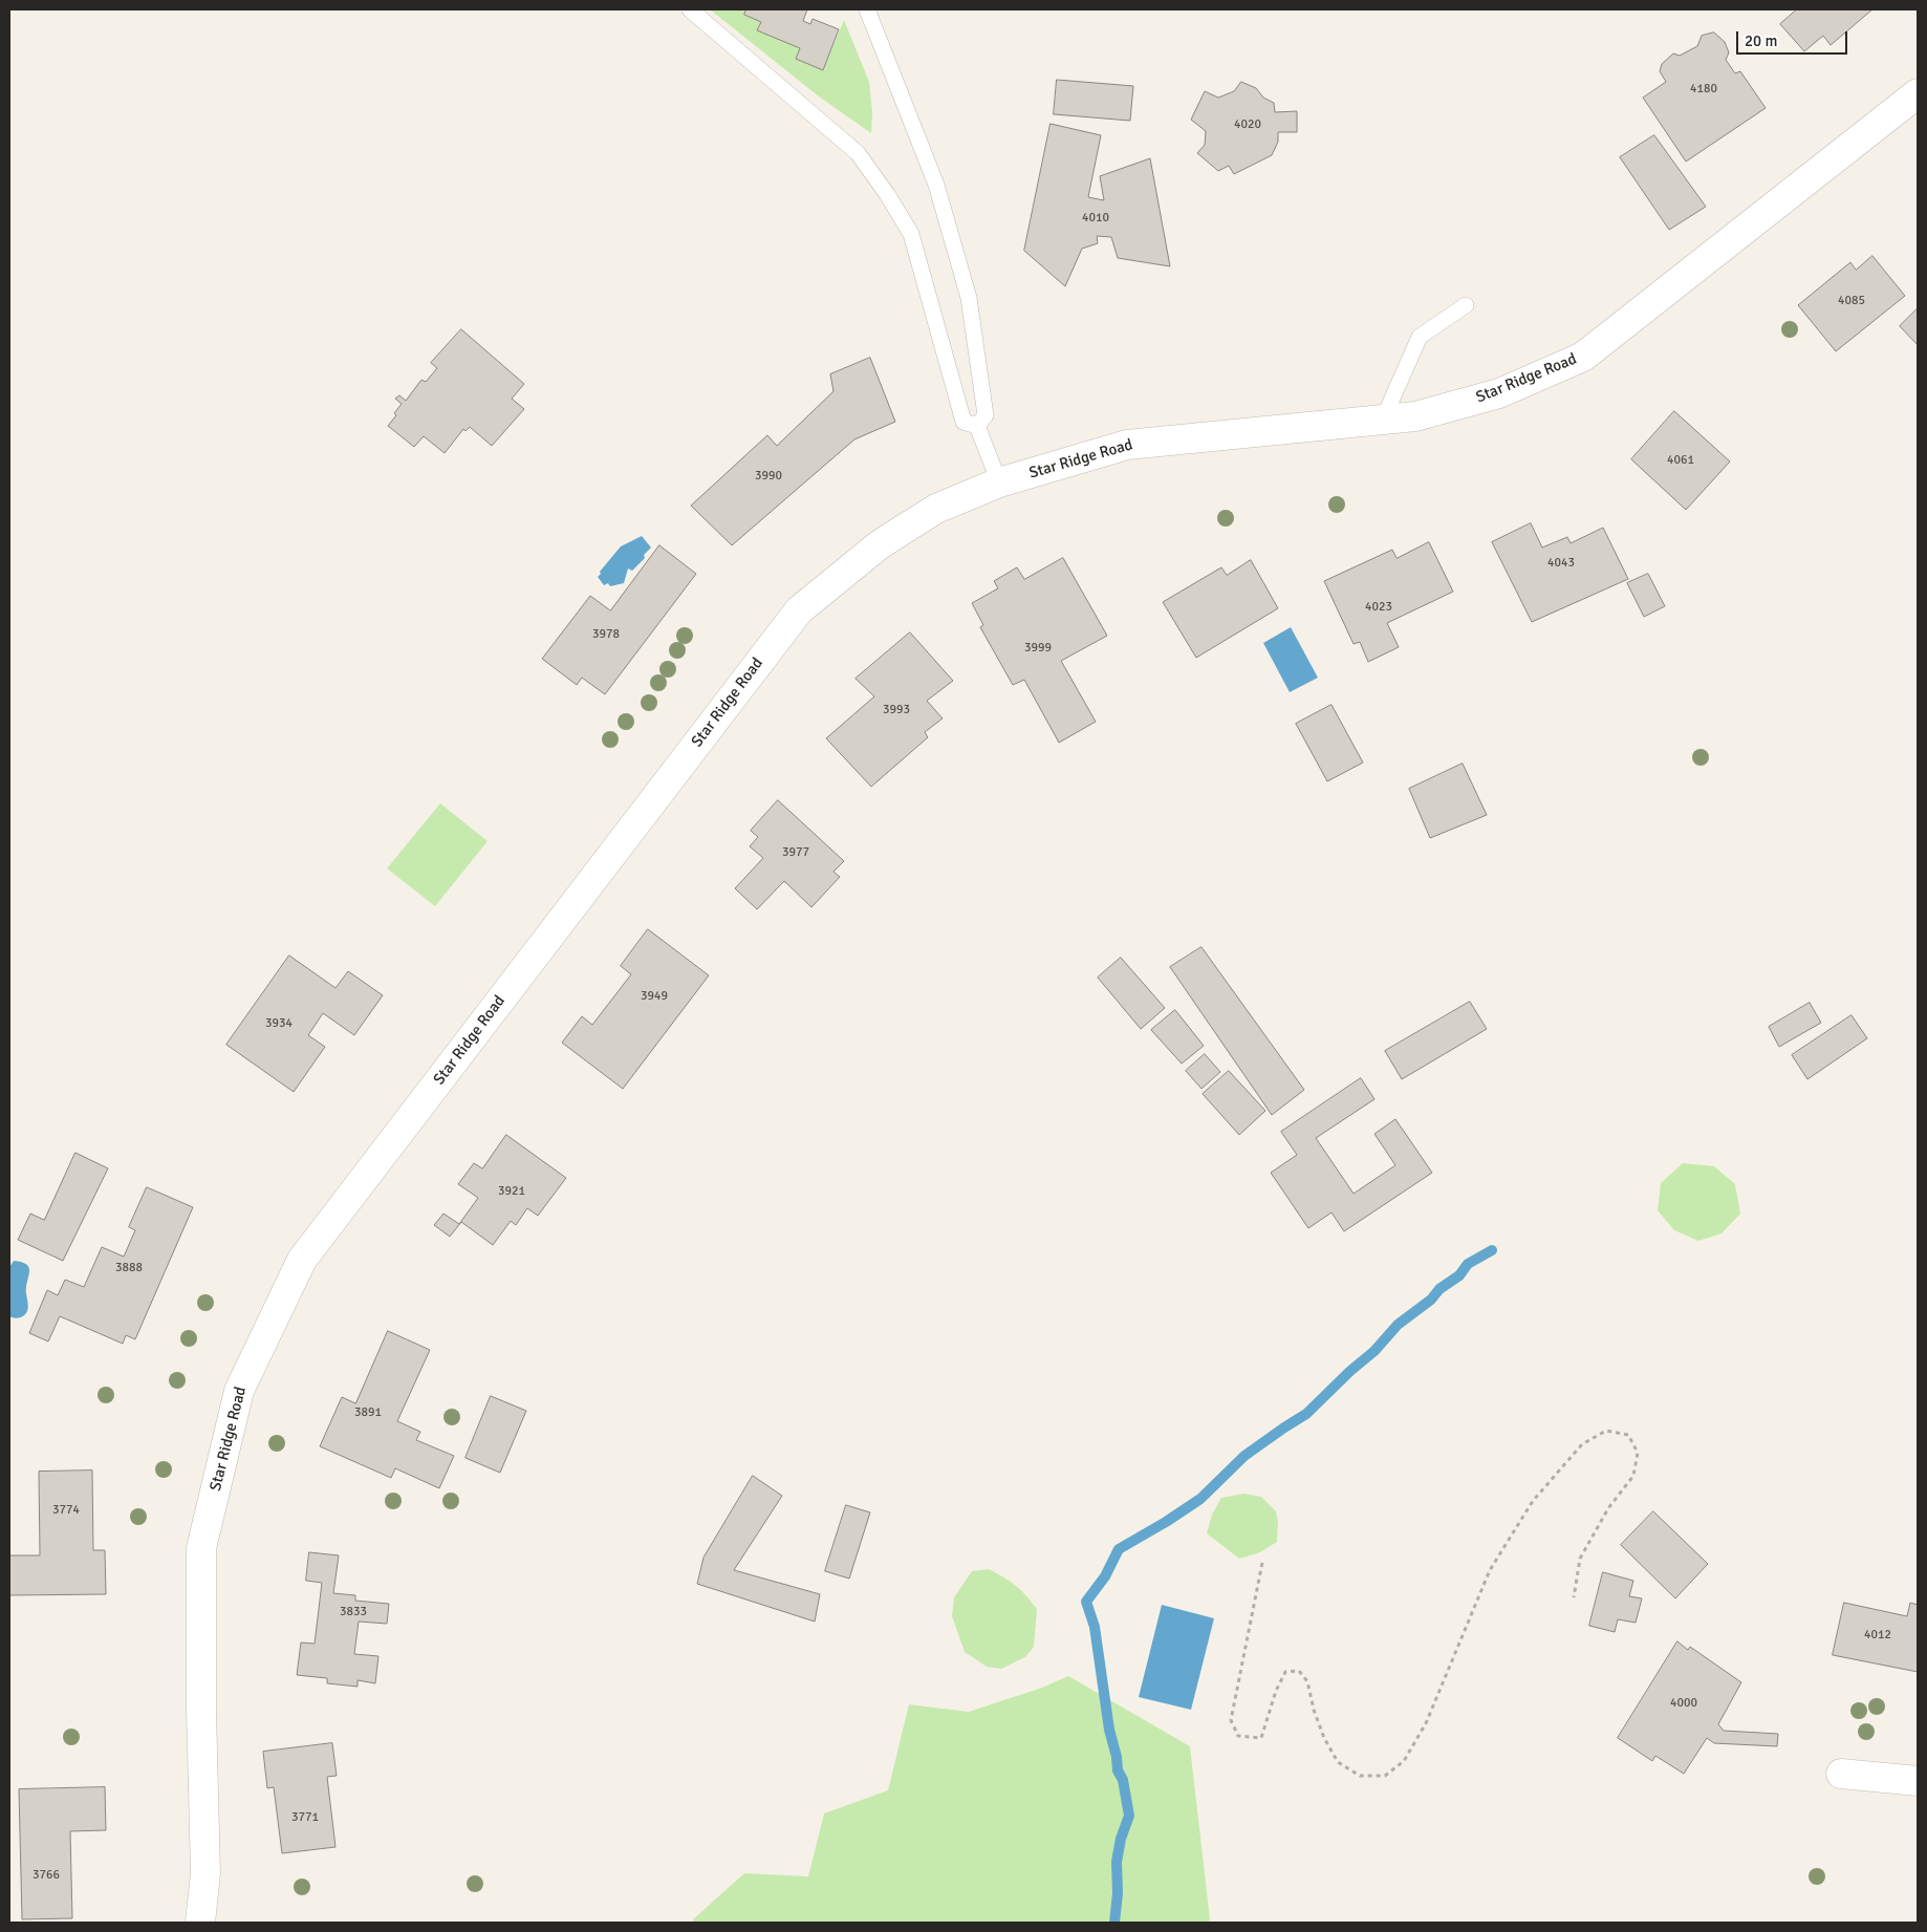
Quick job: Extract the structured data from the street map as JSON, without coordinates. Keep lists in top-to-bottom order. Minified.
{"streets":{"street":["Star Ridge Road"]},"house_numbers":["4180","4020","4010","4085","4061","3990","4043","4023","3978","3999","3993","3977","3949","3934","3921","3888","3891","3774","3833","4012","4000","3771","3766"],"scale_bar":"20 m"}
